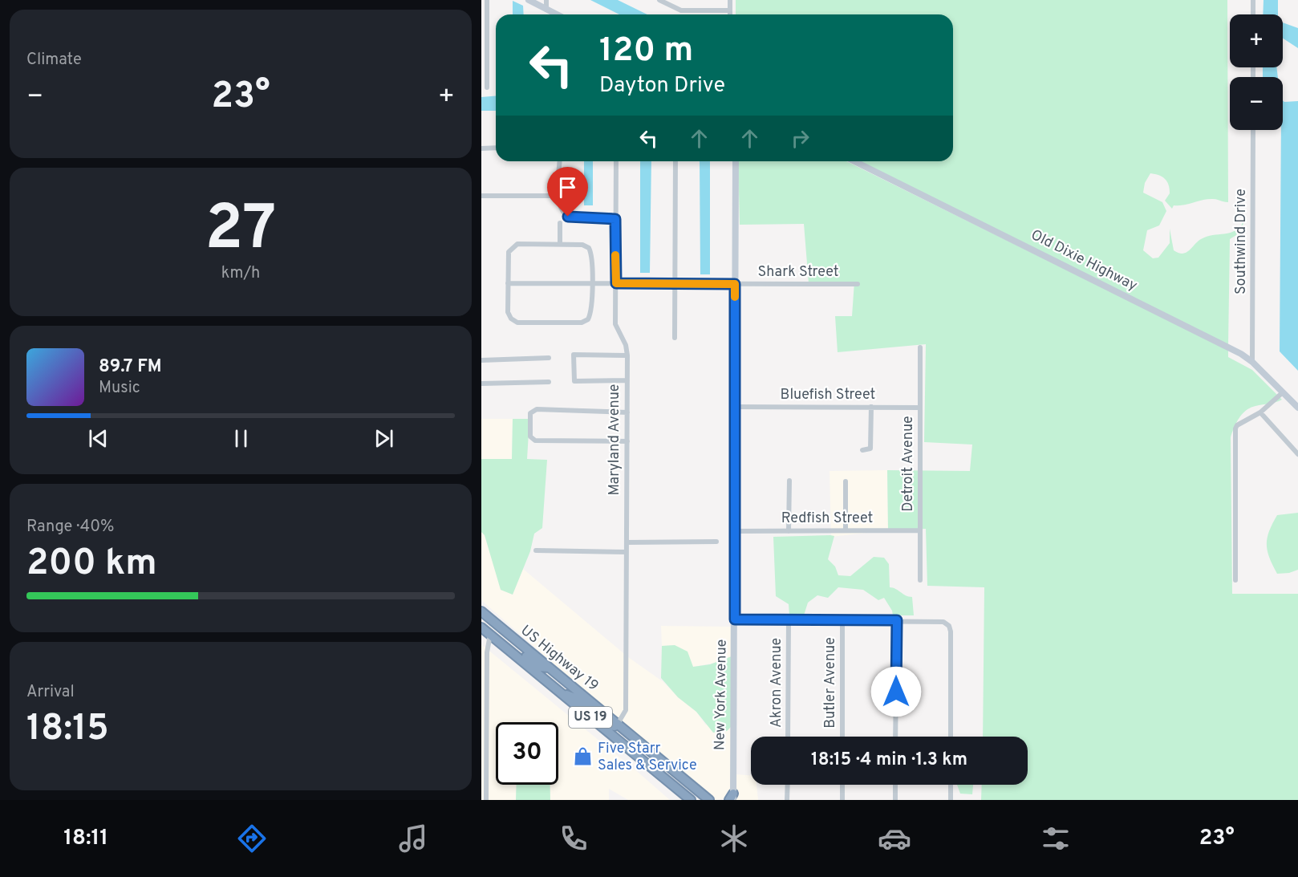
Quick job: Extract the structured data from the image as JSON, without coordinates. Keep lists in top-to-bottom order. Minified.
{"streets":{"highway":["US Highway 19","US 19"],"street":["Southwind Drive","Old Dixie Highway","Shark Street","Bluefish Street","Maryland Avenue","Detroit Avenue","Redfish Street","Akron Avenue","Butler Avenue","New York Avenue"]},"crossings":[["Southwind Drive","Old Dixie Highway"],["Shark Street","Maryland Avenue"],["Shark Street","New York Avenue"],["Bluefish Street","Detroit Avenue"],["Bluefish Street","New York Avenue"],["Maryland Avenue","US Highway 19"],["Detroit Avenue","Redfish Street"],["Redfish Street","New York Avenue"]],"places":{"shop":["Five Starr Sales & Service"]},"page":{"tile":["Climate",["27","km/h"],["Range · 40%","200 km"],["Arrival","18:15"]],"map_buttons":["+","−"],"turn":["120 m","Dayton Drive"],"heat":["−","23°","+"],"song":["89.7 FM","Music"],"limit":"30","trip":"18:15 · 4 min · 1.3 km","tabs":["18:11","23°"]}}
